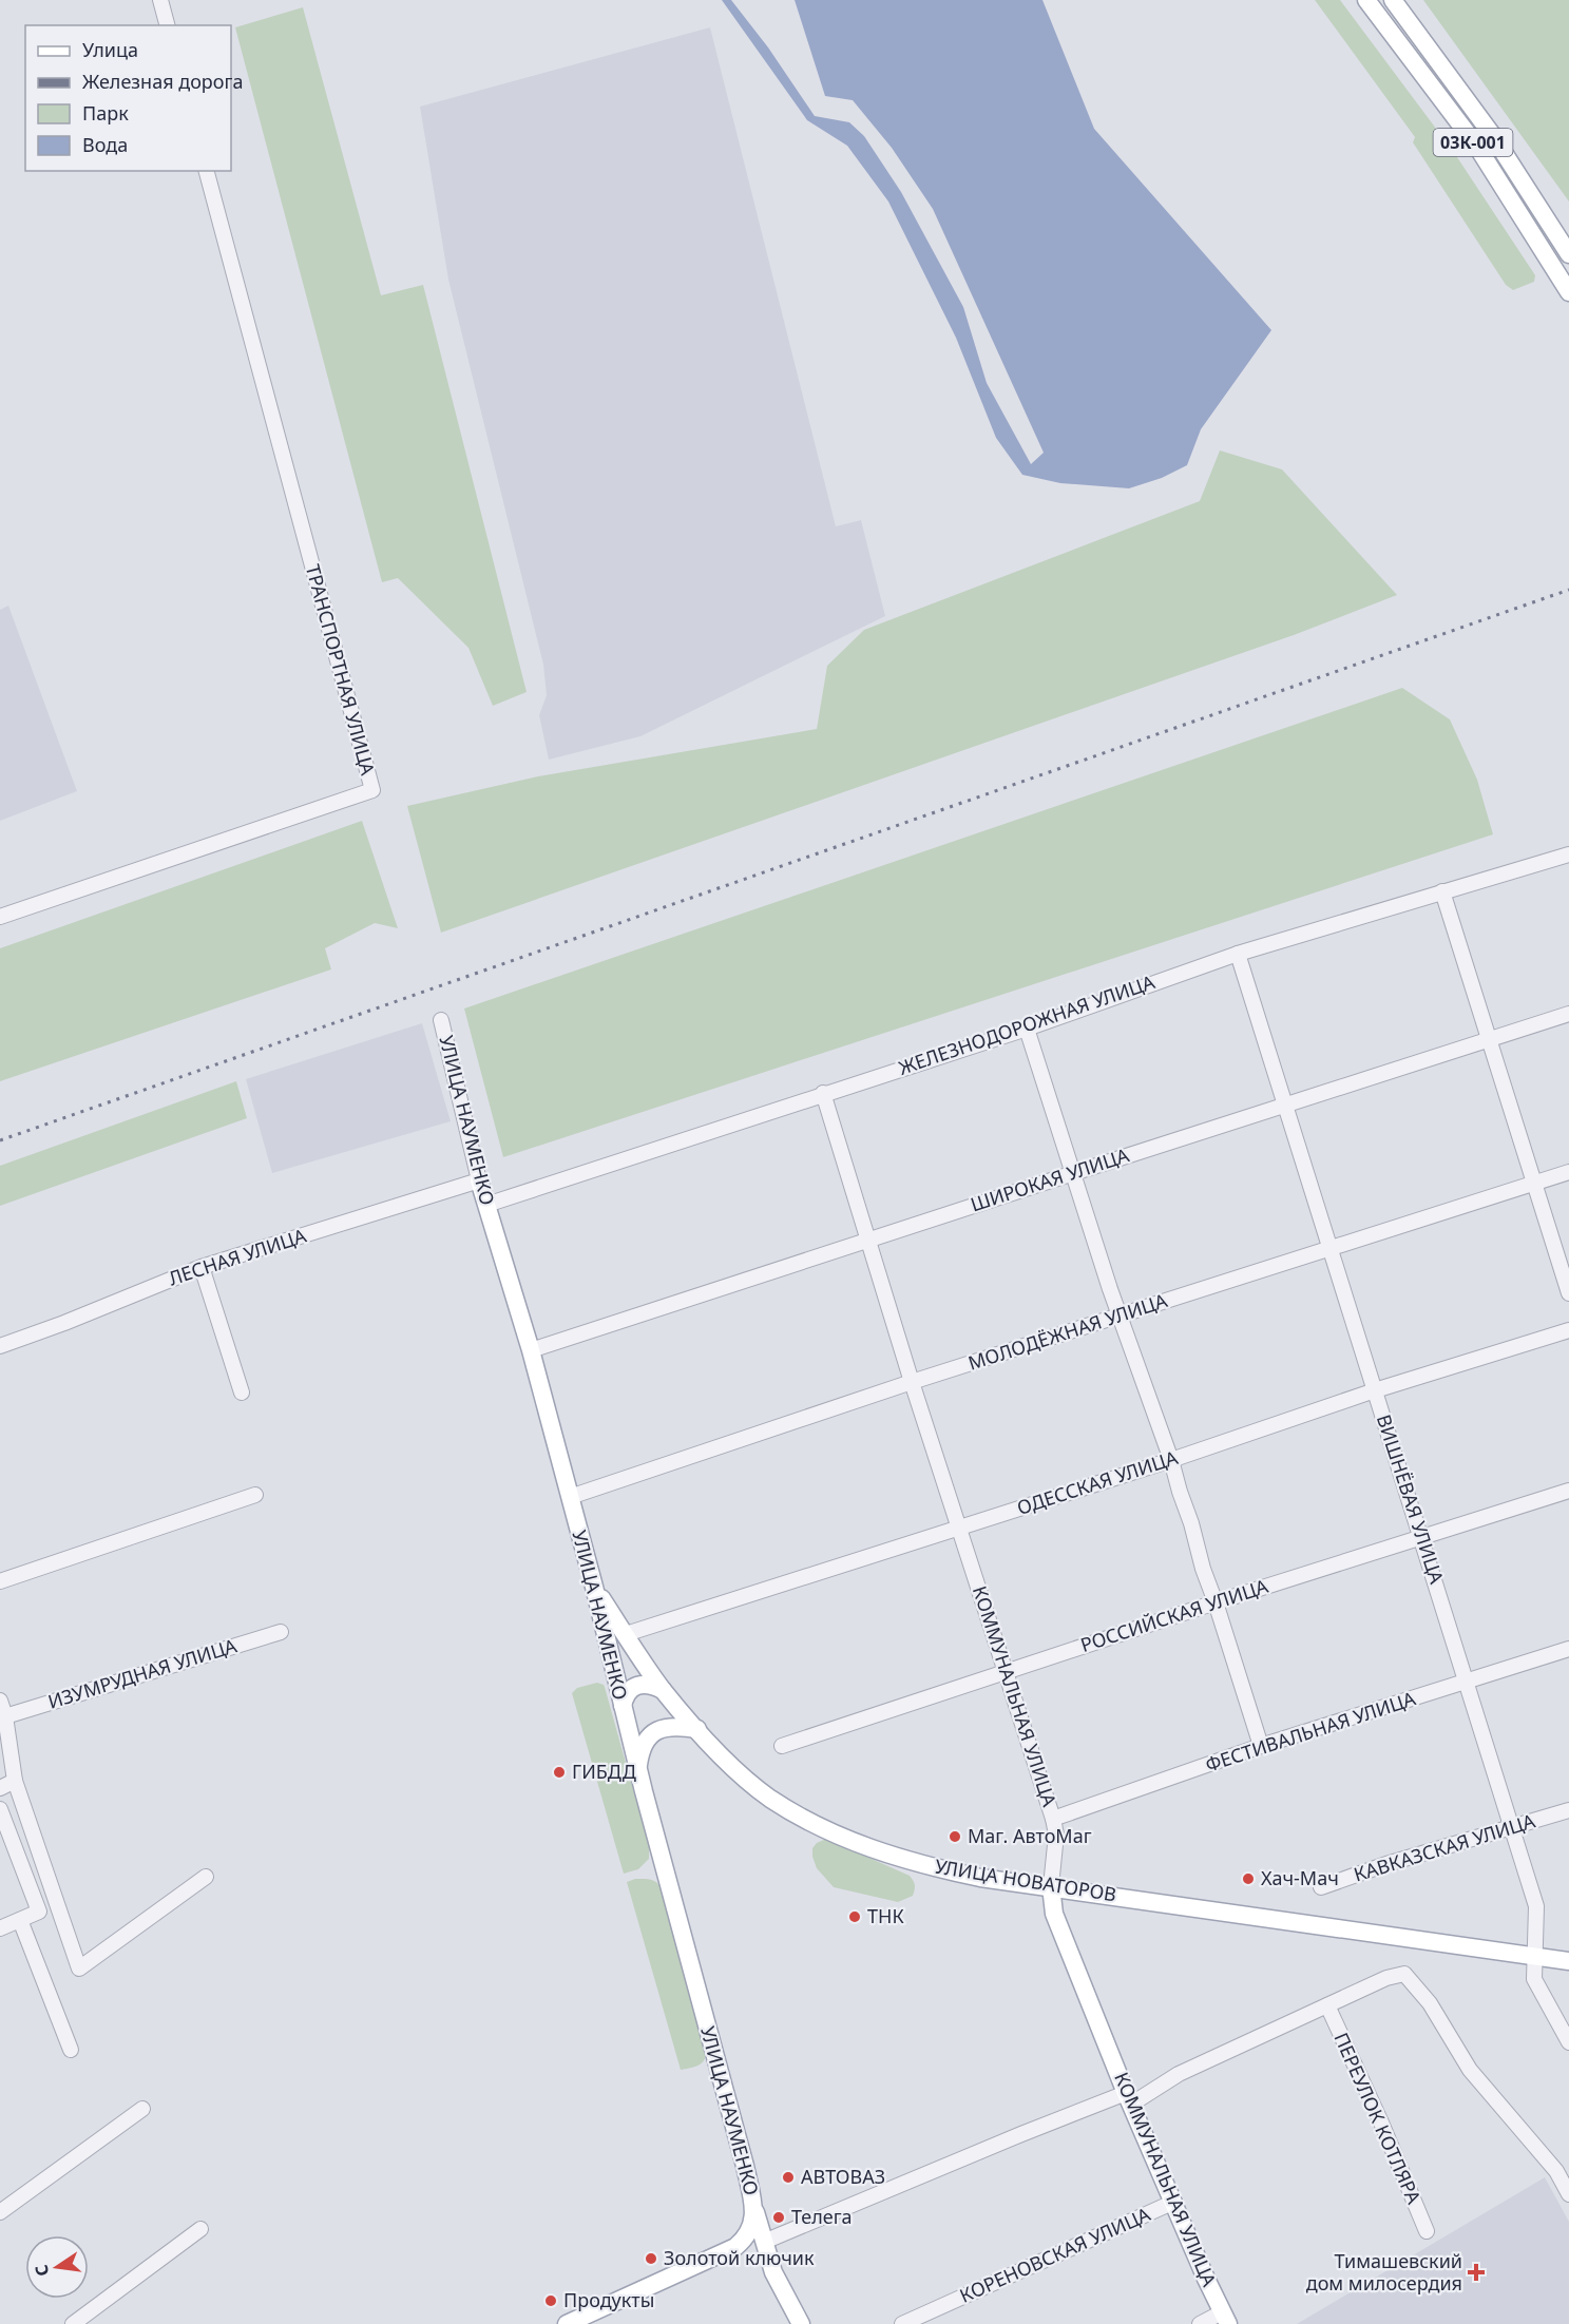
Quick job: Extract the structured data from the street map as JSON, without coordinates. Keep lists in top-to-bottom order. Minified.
{"streets":{"main road":["03К-001","УЛИЦА НАУМЕНКО","КОММУНАЛЬНАЯ УЛИЦА","УЛИЦА НОВАТОРОВ"],"street":["ТРАНСПОРТНАЯ УЛИЦА","ЖЕЛЕЗНОДОРОЖНАЯ УЛИЦА","ШИРОКАЯ УЛИЦА","ЛЕСНАЯ УЛИЦА","МОЛОДЁЖНАЯ УЛИЦА","ОДЕССКАЯ УЛИЦА","ВИШНЁВАЯ УЛИЦА","РОССИЙСКАЯ УЛИЦА","ИЗУМРУДНАЯ УЛИЦА","ФЕСТИВАЛЬНАЯ УЛИЦА","КАВКАЗСКАЯ УЛИЦА","ПЕРЕУЛОК КОТЛЯРА","КОРЕНОВСКАЯ УЛИЦА"]},"crossings":[["ЖЕЛЕЗНОДОРОЖНАЯ УЛИЦА","УЛИЦА НАУМЕНКО"],["ЖЕЛЕЗНОДОРОЖНАЯ УЛИЦА","ВИШНЁВАЯ УЛИЦА"],["ЖЕЛЕЗНОДОРОЖНАЯ УЛИЦА","КОММУНАЛЬНАЯ УЛИЦА"],["УЛИЦА НАУМЕНКО","ШИРОКАЯ УЛИЦА"],["УЛИЦА НАУМЕНКО","ЛЕСНАЯ УЛИЦА"],["УЛИЦА НАУМЕНКО","МОЛОДЁЖНАЯ УЛИЦА"],["УЛИЦА НАУМЕНКО","УЛИЦА НОВАТОРОВ"],["ШИРОКАЯ УЛИЦА","ВИШНЁВАЯ УЛИЦА"],["ШИРОКАЯ УЛИЦА","КОММУНАЛЬНАЯ УЛИЦА"],["МОЛОДЁЖНАЯ УЛИЦА","ВИШНЁВАЯ УЛИЦА"],["МОЛОДЁЖНАЯ УЛИЦА","КОММУНАЛЬНАЯ УЛИЦА"],["ОДЕССКАЯ УЛИЦА","ВИШНЁВАЯ УЛИЦА"],["ОДЕССКАЯ УЛИЦА","КОММУНАЛЬНАЯ УЛИЦА"],["ОДЕССКАЯ УЛИЦА","УЛИЦА НОВАТОРОВ"],["ВИШНЁВАЯ УЛИЦА","РОССИЙСКАЯ УЛИЦА"],["ВИШНЁВАЯ УЛИЦА","ФЕСТИВАЛЬНАЯ УЛИЦА"],["ВИШНЁВАЯ УЛИЦА","КАВКАЗСКАЯ УЛИЦА"],["ВИШНЁВАЯ УЛИЦА","УЛИЦА НОВАТОРОВ"],["РОССИЙСКАЯ УЛИЦА","КОММУНАЛЬНАЯ УЛИЦА"],["КОММУНАЛЬНАЯ УЛИЦА","ФЕСТИВАЛЬНАЯ УЛИЦА"],["КОММУНАЛЬНАЯ УЛИЦА","УЛИЦА НОВАТОРОВ"],["КОММУНАЛЬНАЯ УЛИЦА","КОРЕНОВСКАЯ УЛИЦА"]],"places":{"other":["ГИБДД","Маг. АвтоМаг","Хач-Мач","ТНК","АВТОВАЗ","Телега","Золотой ключик","Продукты"],"health":["Тимашевский дом милосердия"]},"legend":["Улица","Железная дорога","Парк","Вода"],"north":"left"}
